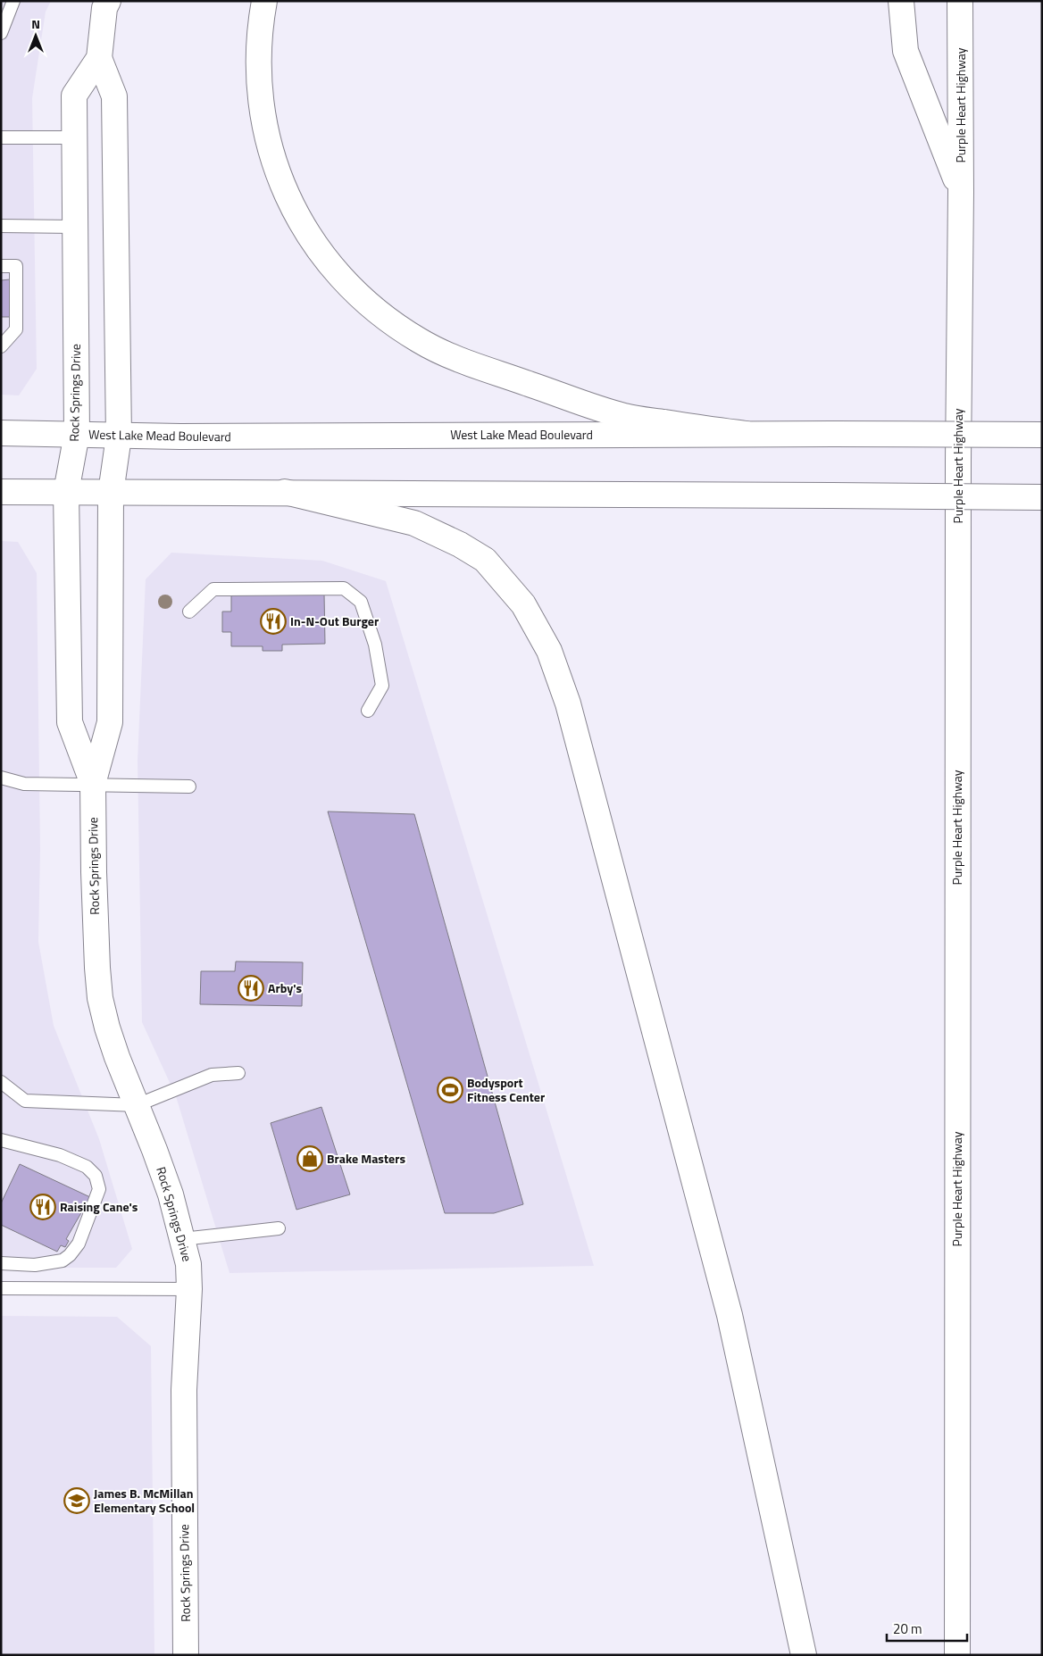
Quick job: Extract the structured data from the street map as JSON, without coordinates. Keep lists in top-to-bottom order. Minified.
{"streets":{"main road":["Purple Heart Highway","Rock Springs Drive","West Lake Mead Boulevard"]},"crossings":[["Rock Springs Drive","West Lake Mead Boulevard"]],"places":{"restaurant":["In-N-Out Burger","Arby's","Raising Cane's"],"sports":["Bodysport Fitness Center"],"shop":["Brake Masters"],"school or university":["James B. McMillan Elementary School"]},"scale_bar":"20 m","north":"top"}
